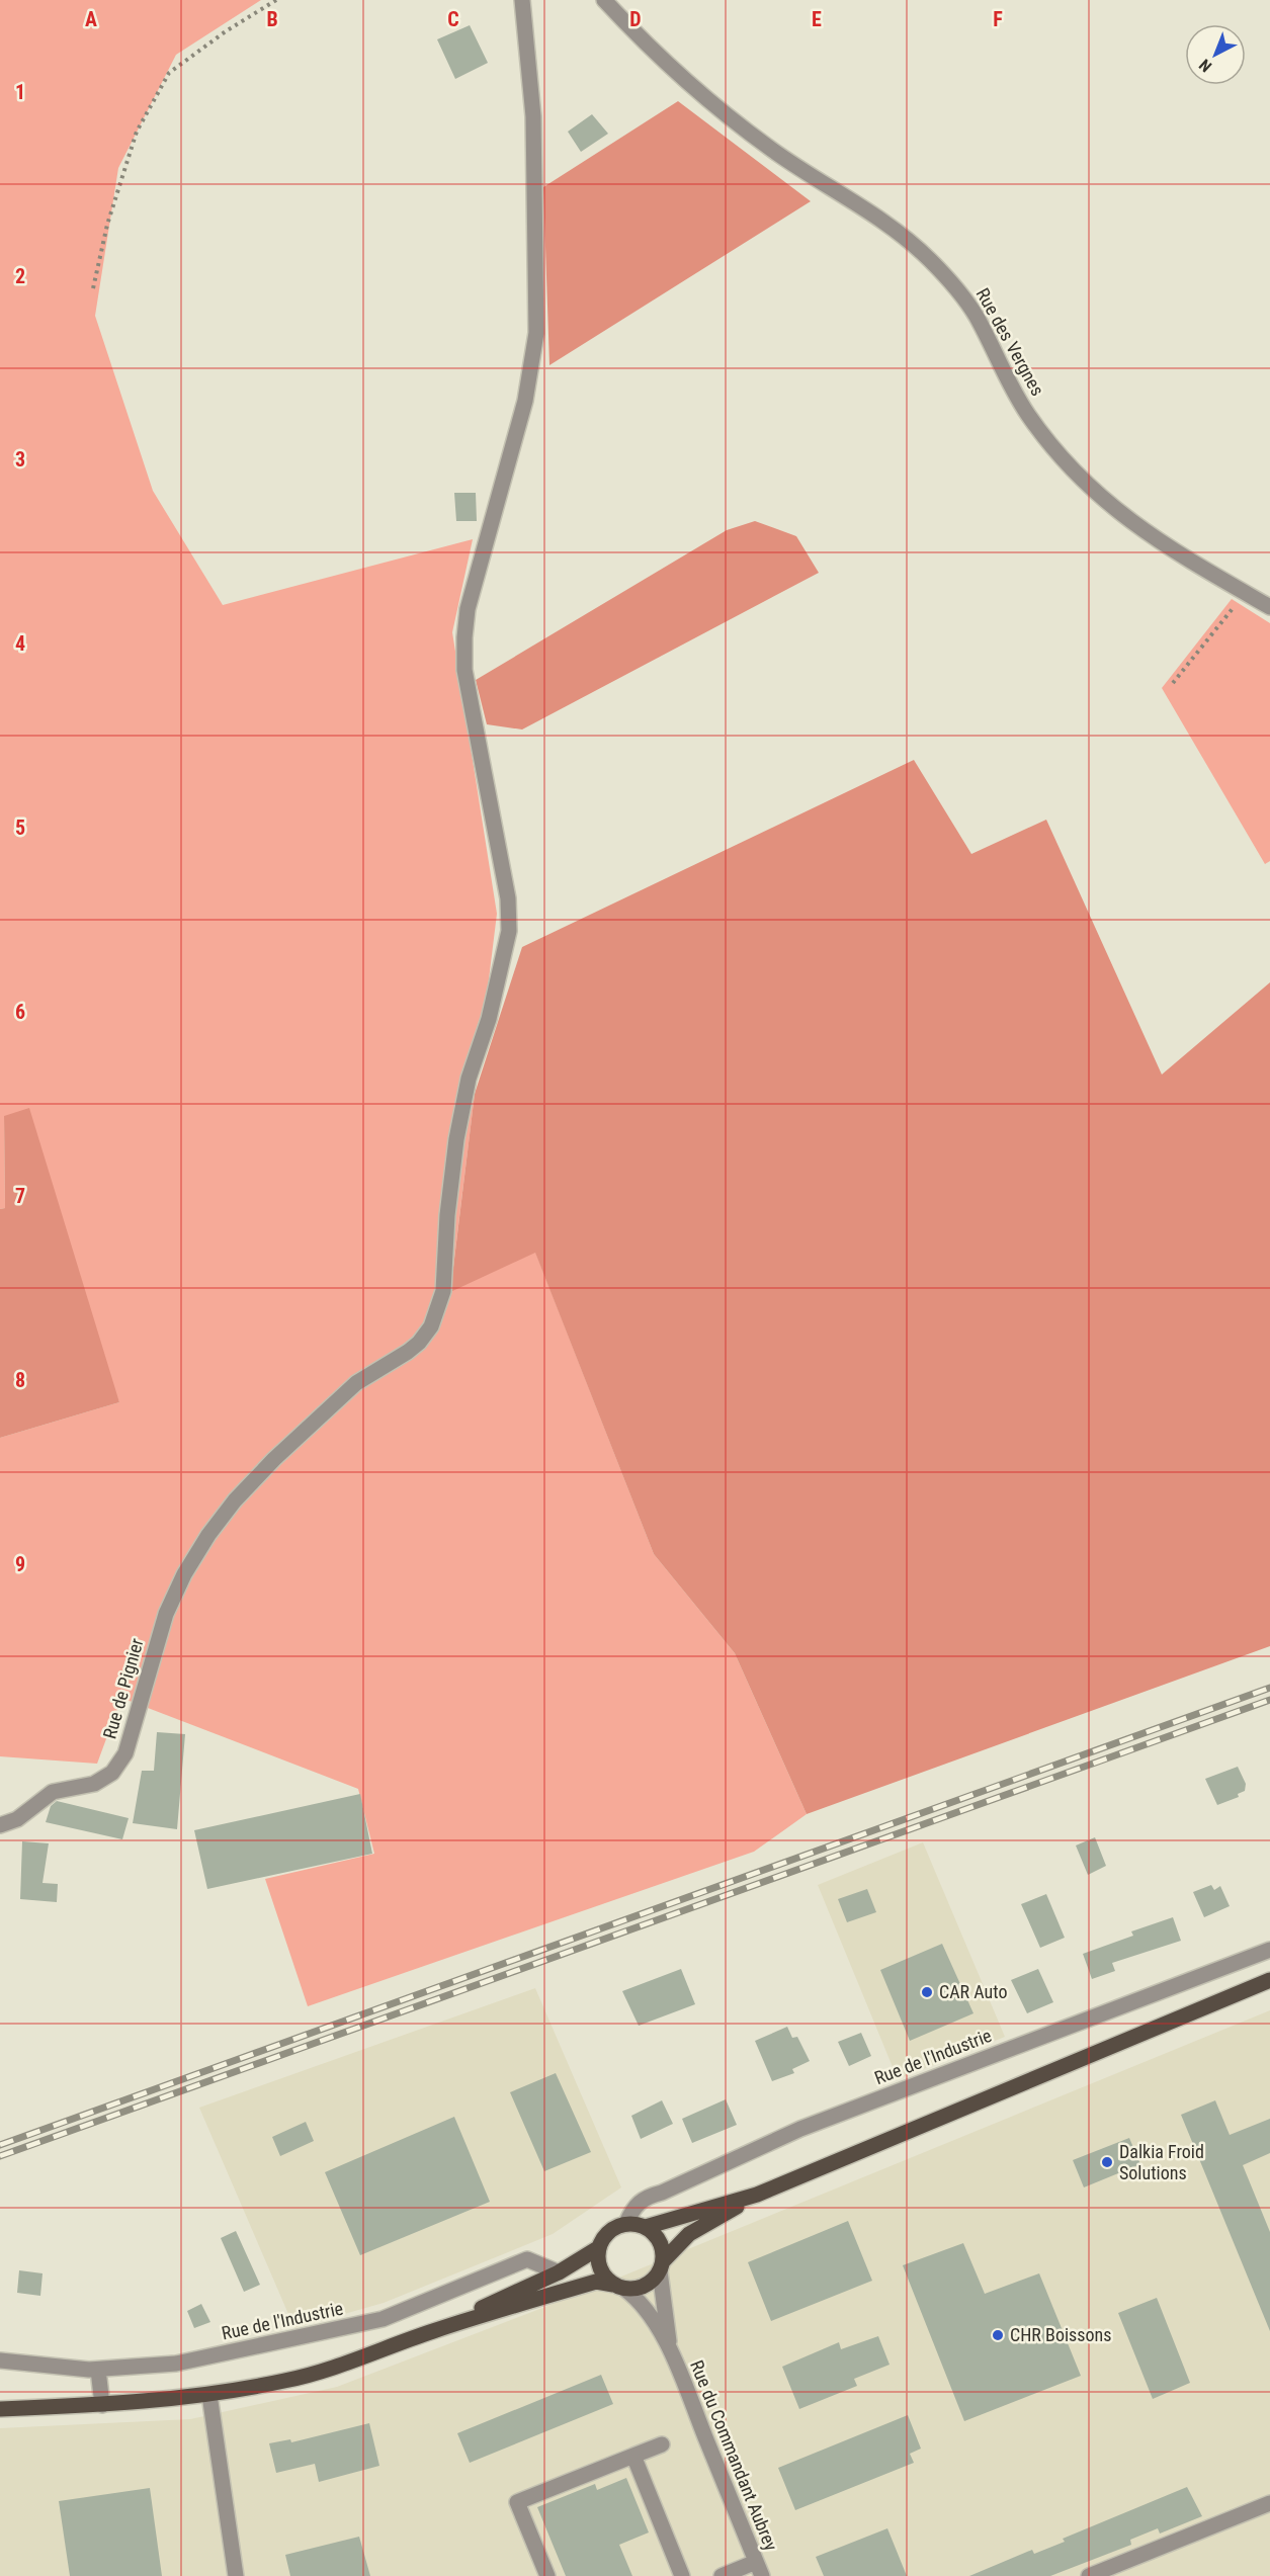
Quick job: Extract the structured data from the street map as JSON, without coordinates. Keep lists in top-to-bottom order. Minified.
{"streets":{"street":["Rue des Vergnes","Rue de Pignier","Rue de l'Industrie","Rue du Commandant Aubrey"]},"crossings":[["Rue de l'Industrie","Rue du Commandant Aubrey"]],"places":["CAR Auto","Dalkia Froid Solutions","CHR Boissons"],"north":"bottom left","grid":{"columns":["A","B","C","D","E","F"],"rows":["1","2","3","4","5","6","7","8","9"]}}
